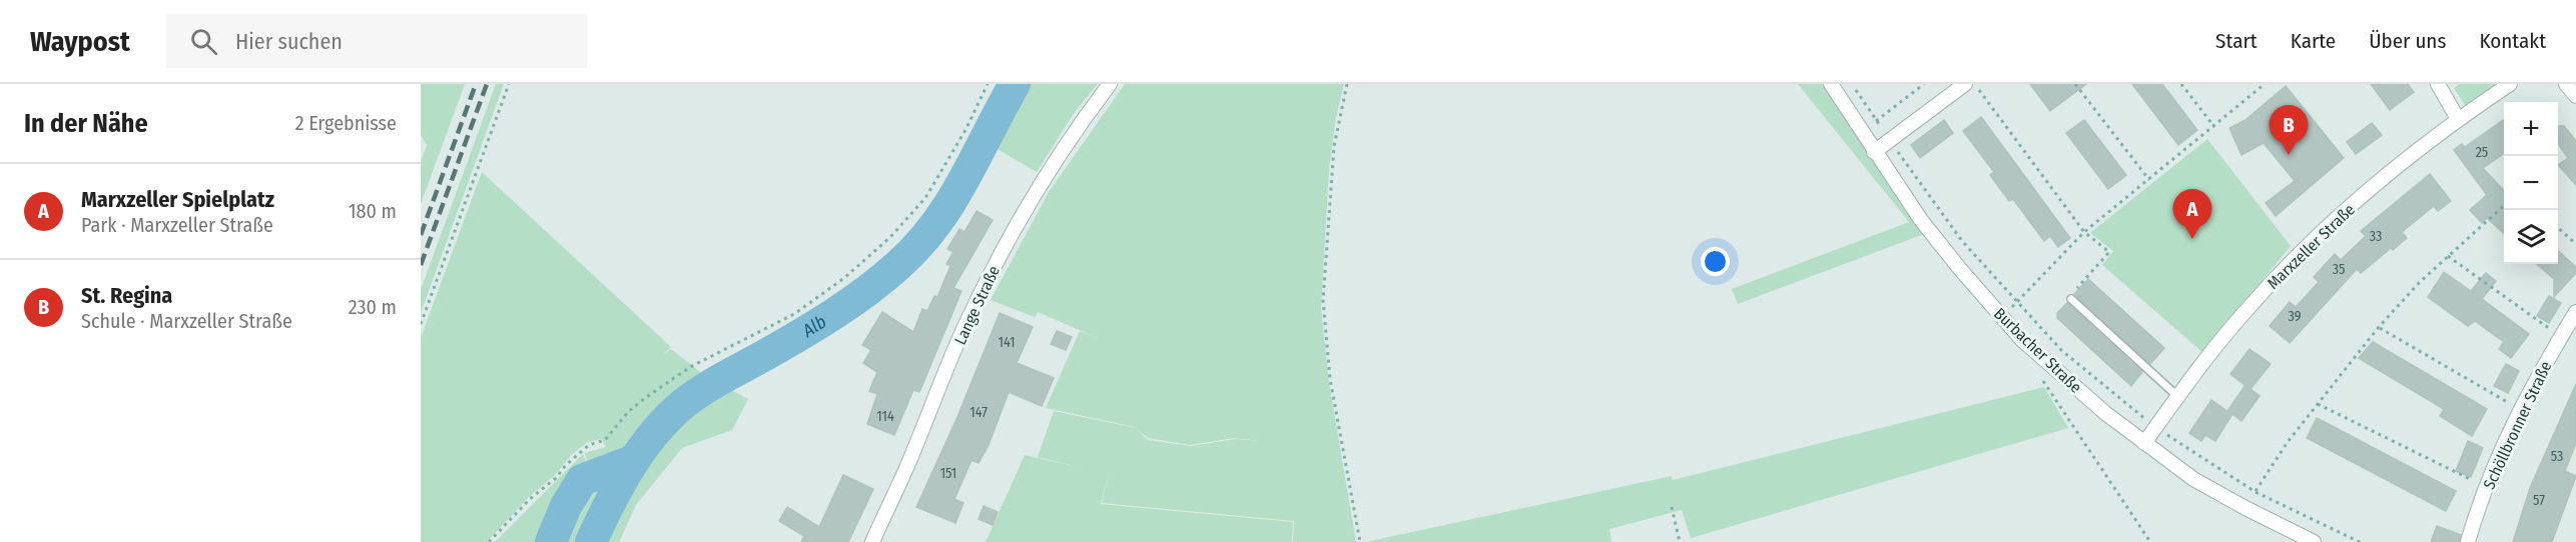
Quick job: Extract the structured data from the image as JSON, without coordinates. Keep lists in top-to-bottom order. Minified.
{"streets":{"street":["Marxzeller Straße","Lange Straße","Burbacher Straße","Schöllbronner Straße"]},"crossings":[["Marxzeller Straße","Burbacher Straße"]],"water":["Alb"],"house_numbers":["25","33","35","39","141","147","114","53","151","57"],"page":{"header":"Waypost","search":"Hier suchen","nav":["Start","Karte","Über uns","Kontakt"],"heading":["In der Nähe","2 Ergebnisse"],"map_buttons":["+","−"],"pins":["B","A"],"list":[{"mark":"A","name":"Marxzeller Spielplatz","note":"Park · Marxzeller Straße","value":"180 m"},{"mark":"B","name":"St. Regina","note":"Schule · Marxzeller Straße","value":"230 m"}]}}
